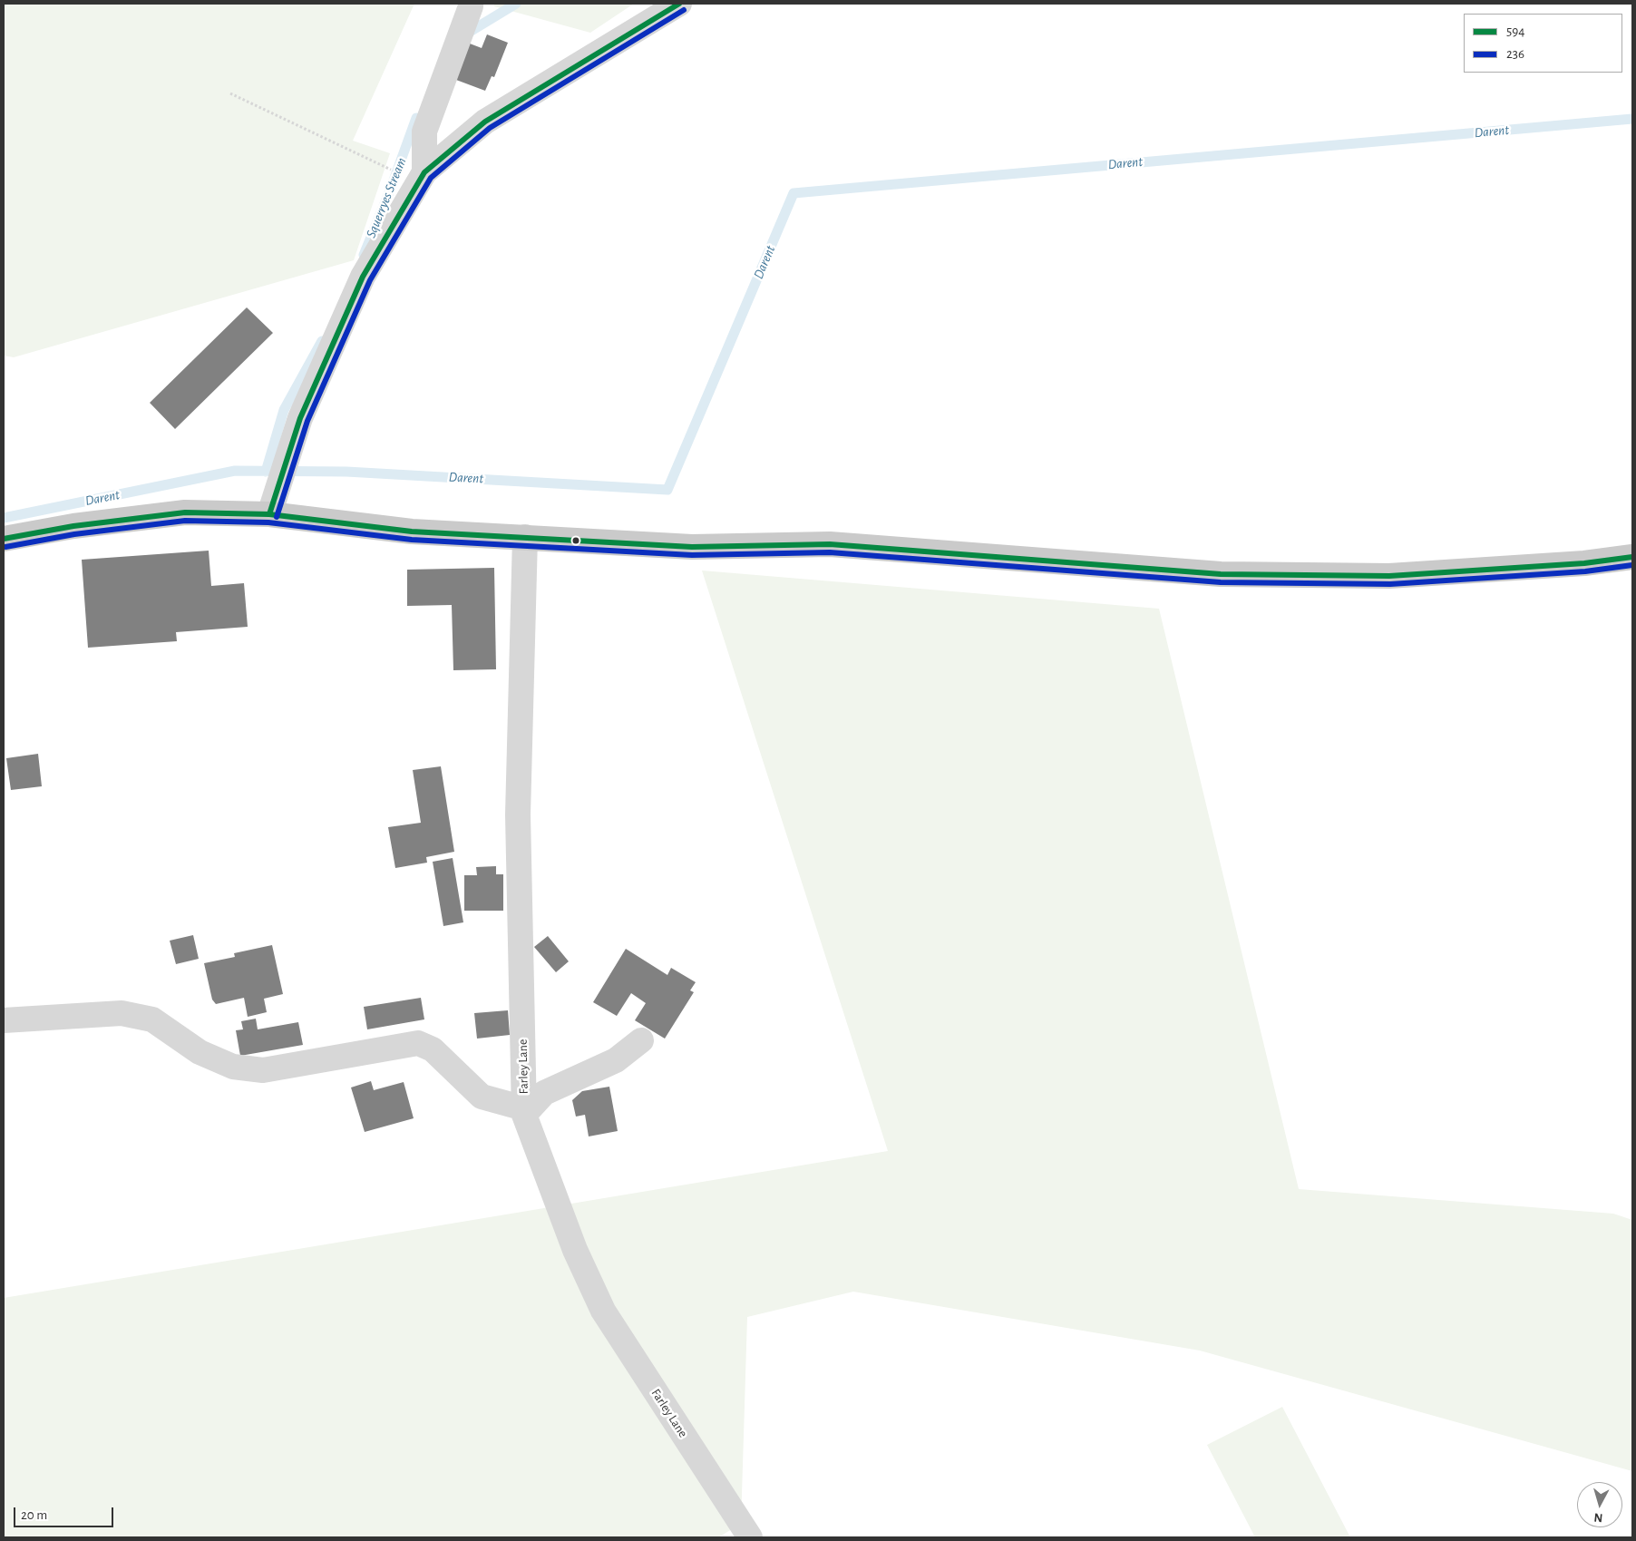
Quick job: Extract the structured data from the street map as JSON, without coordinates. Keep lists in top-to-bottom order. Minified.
{"streets":{"street":["Farley Lane"]},"water":["Darent","Squerryes Stream"],"lines":["transit line 594","transit line 236"],"legend":["594","236"],"scale_bar":"20 m","north":"bottom"}
